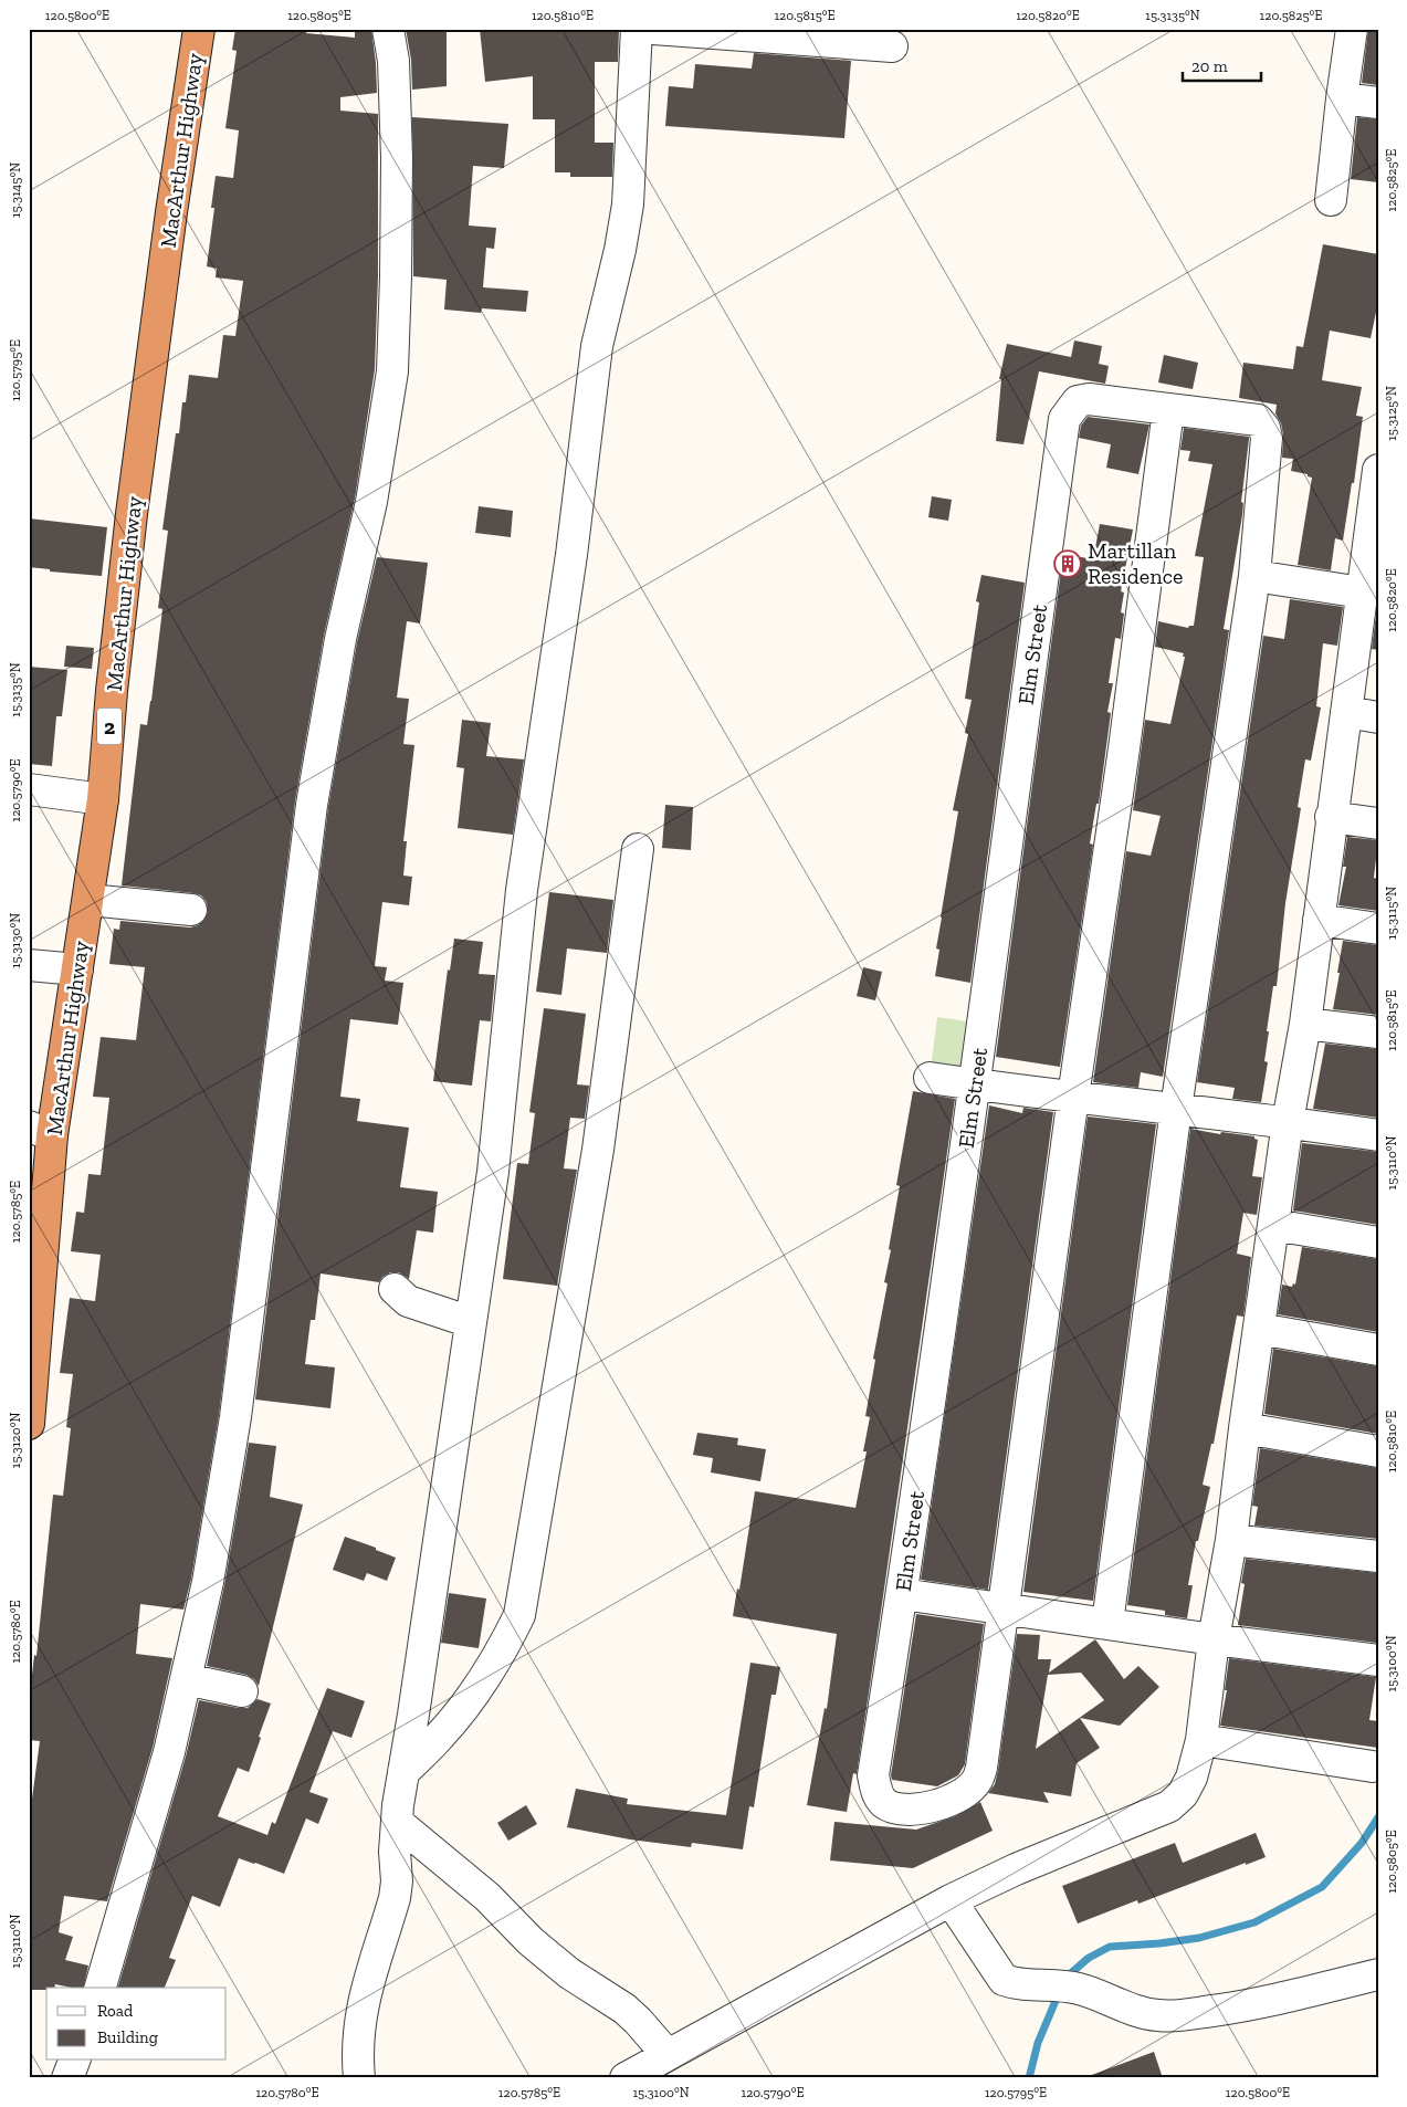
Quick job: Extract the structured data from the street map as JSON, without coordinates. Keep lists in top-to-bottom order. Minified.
{"streets":{"highway":["MacArthur Highway","2"],"street":["Elm Street"]},"places":{"building":["Martillan Residence"]},"legend":["Road","Building"],"scale_bar":"20 m","coordinates":["120.5800°E","120.5805°E","120.5810°E","120.5815°E","120.5820°E","15.3135°N","120.5825°E","15.3145°N","120.5795°E","15.3125°N","120.5790°E","15.3115°N","15.3130°N","15.3110°N","120.5785°E","15.3120°N","120.5780°E","15.3100°N"]}
